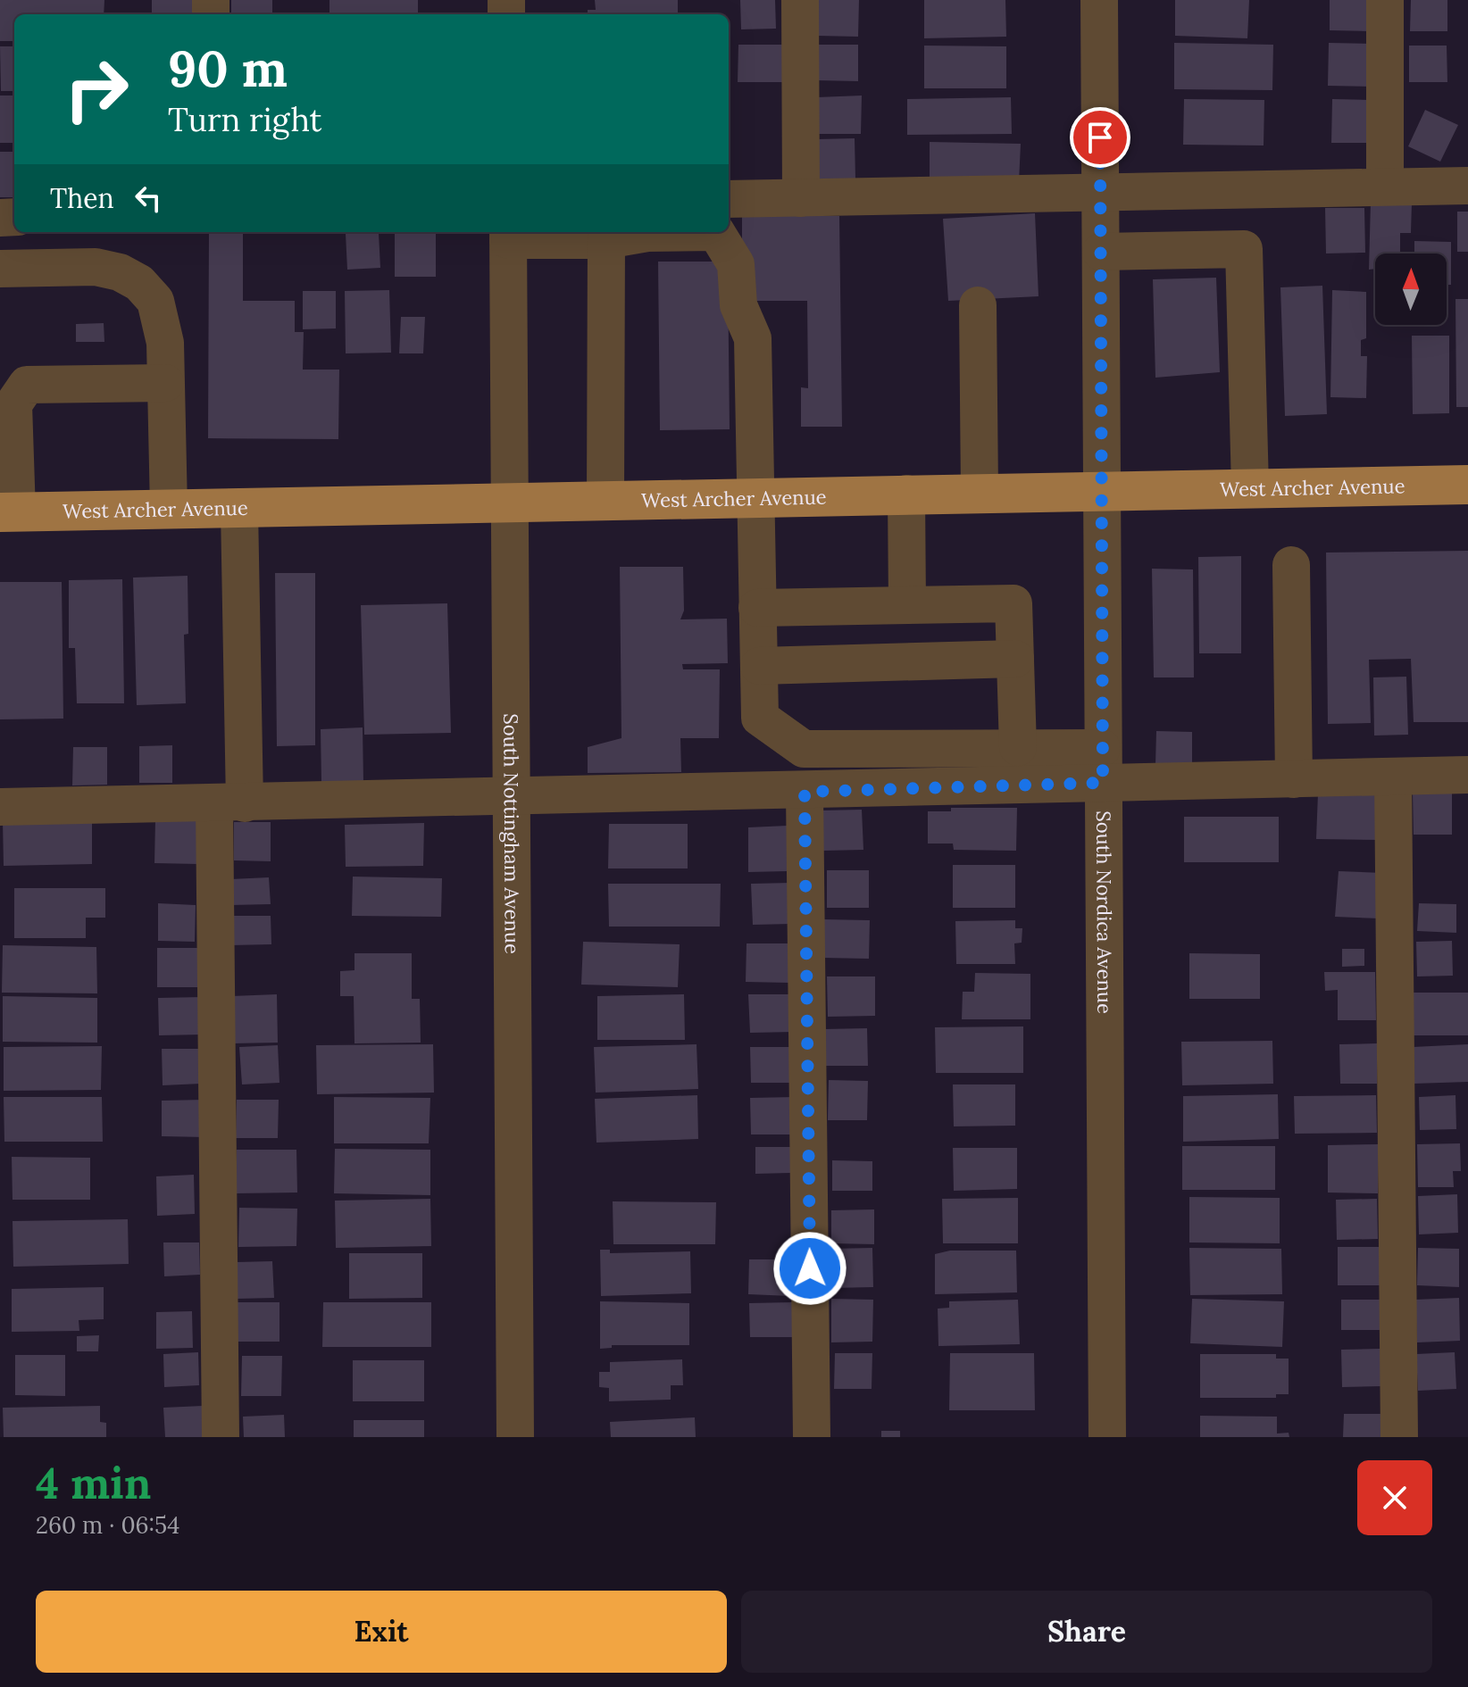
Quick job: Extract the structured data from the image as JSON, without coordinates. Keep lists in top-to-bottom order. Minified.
{"streets":{"main road":["West Archer Avenue"],"street":["South Nottingham Avenue","South Nordica Avenue"]},"crossings":[["West Archer Avenue","South Nottingham Avenue"],["West Archer Avenue","South Nordica Avenue"]],"north":"top","page":{"turn":["90 m","Turn right"],"then":"Then","heading":["4 min","260 m · 06:54"],"buttons":["Exit","Share"]}}
